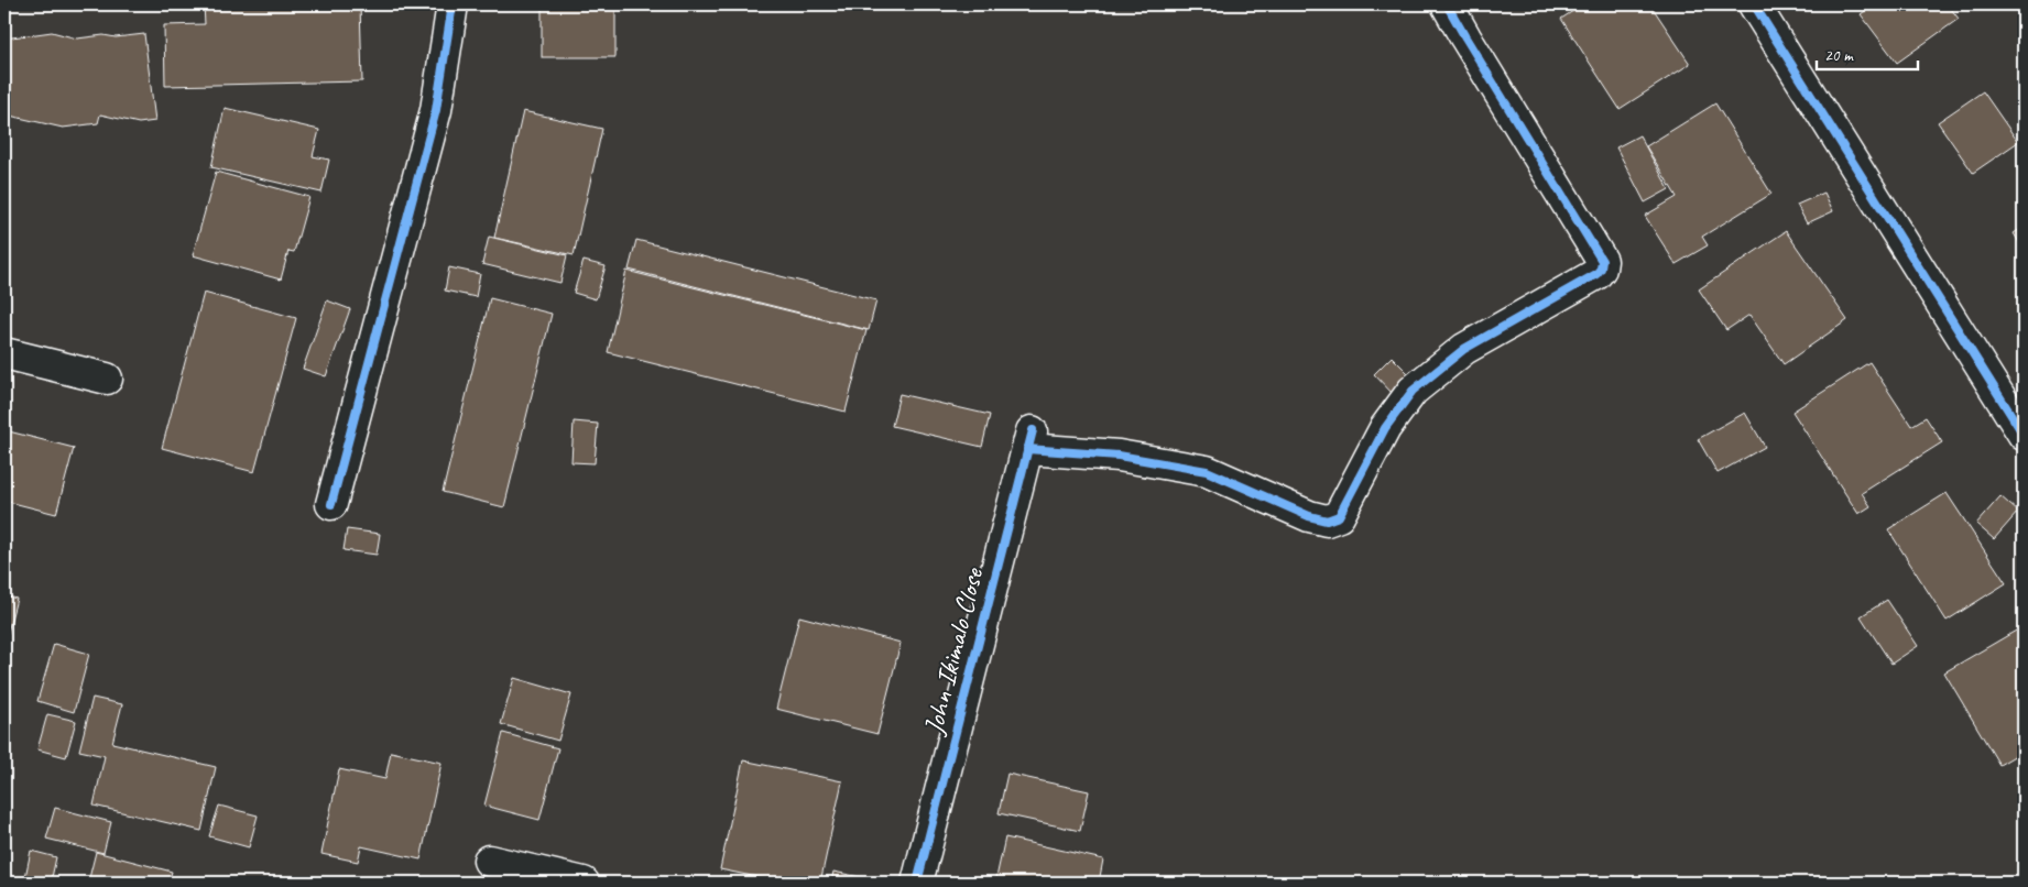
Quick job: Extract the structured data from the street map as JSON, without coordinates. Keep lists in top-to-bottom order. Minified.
{"streets":{"street":["John Ikimalo Close"]},"scale_bar":"20 m"}
